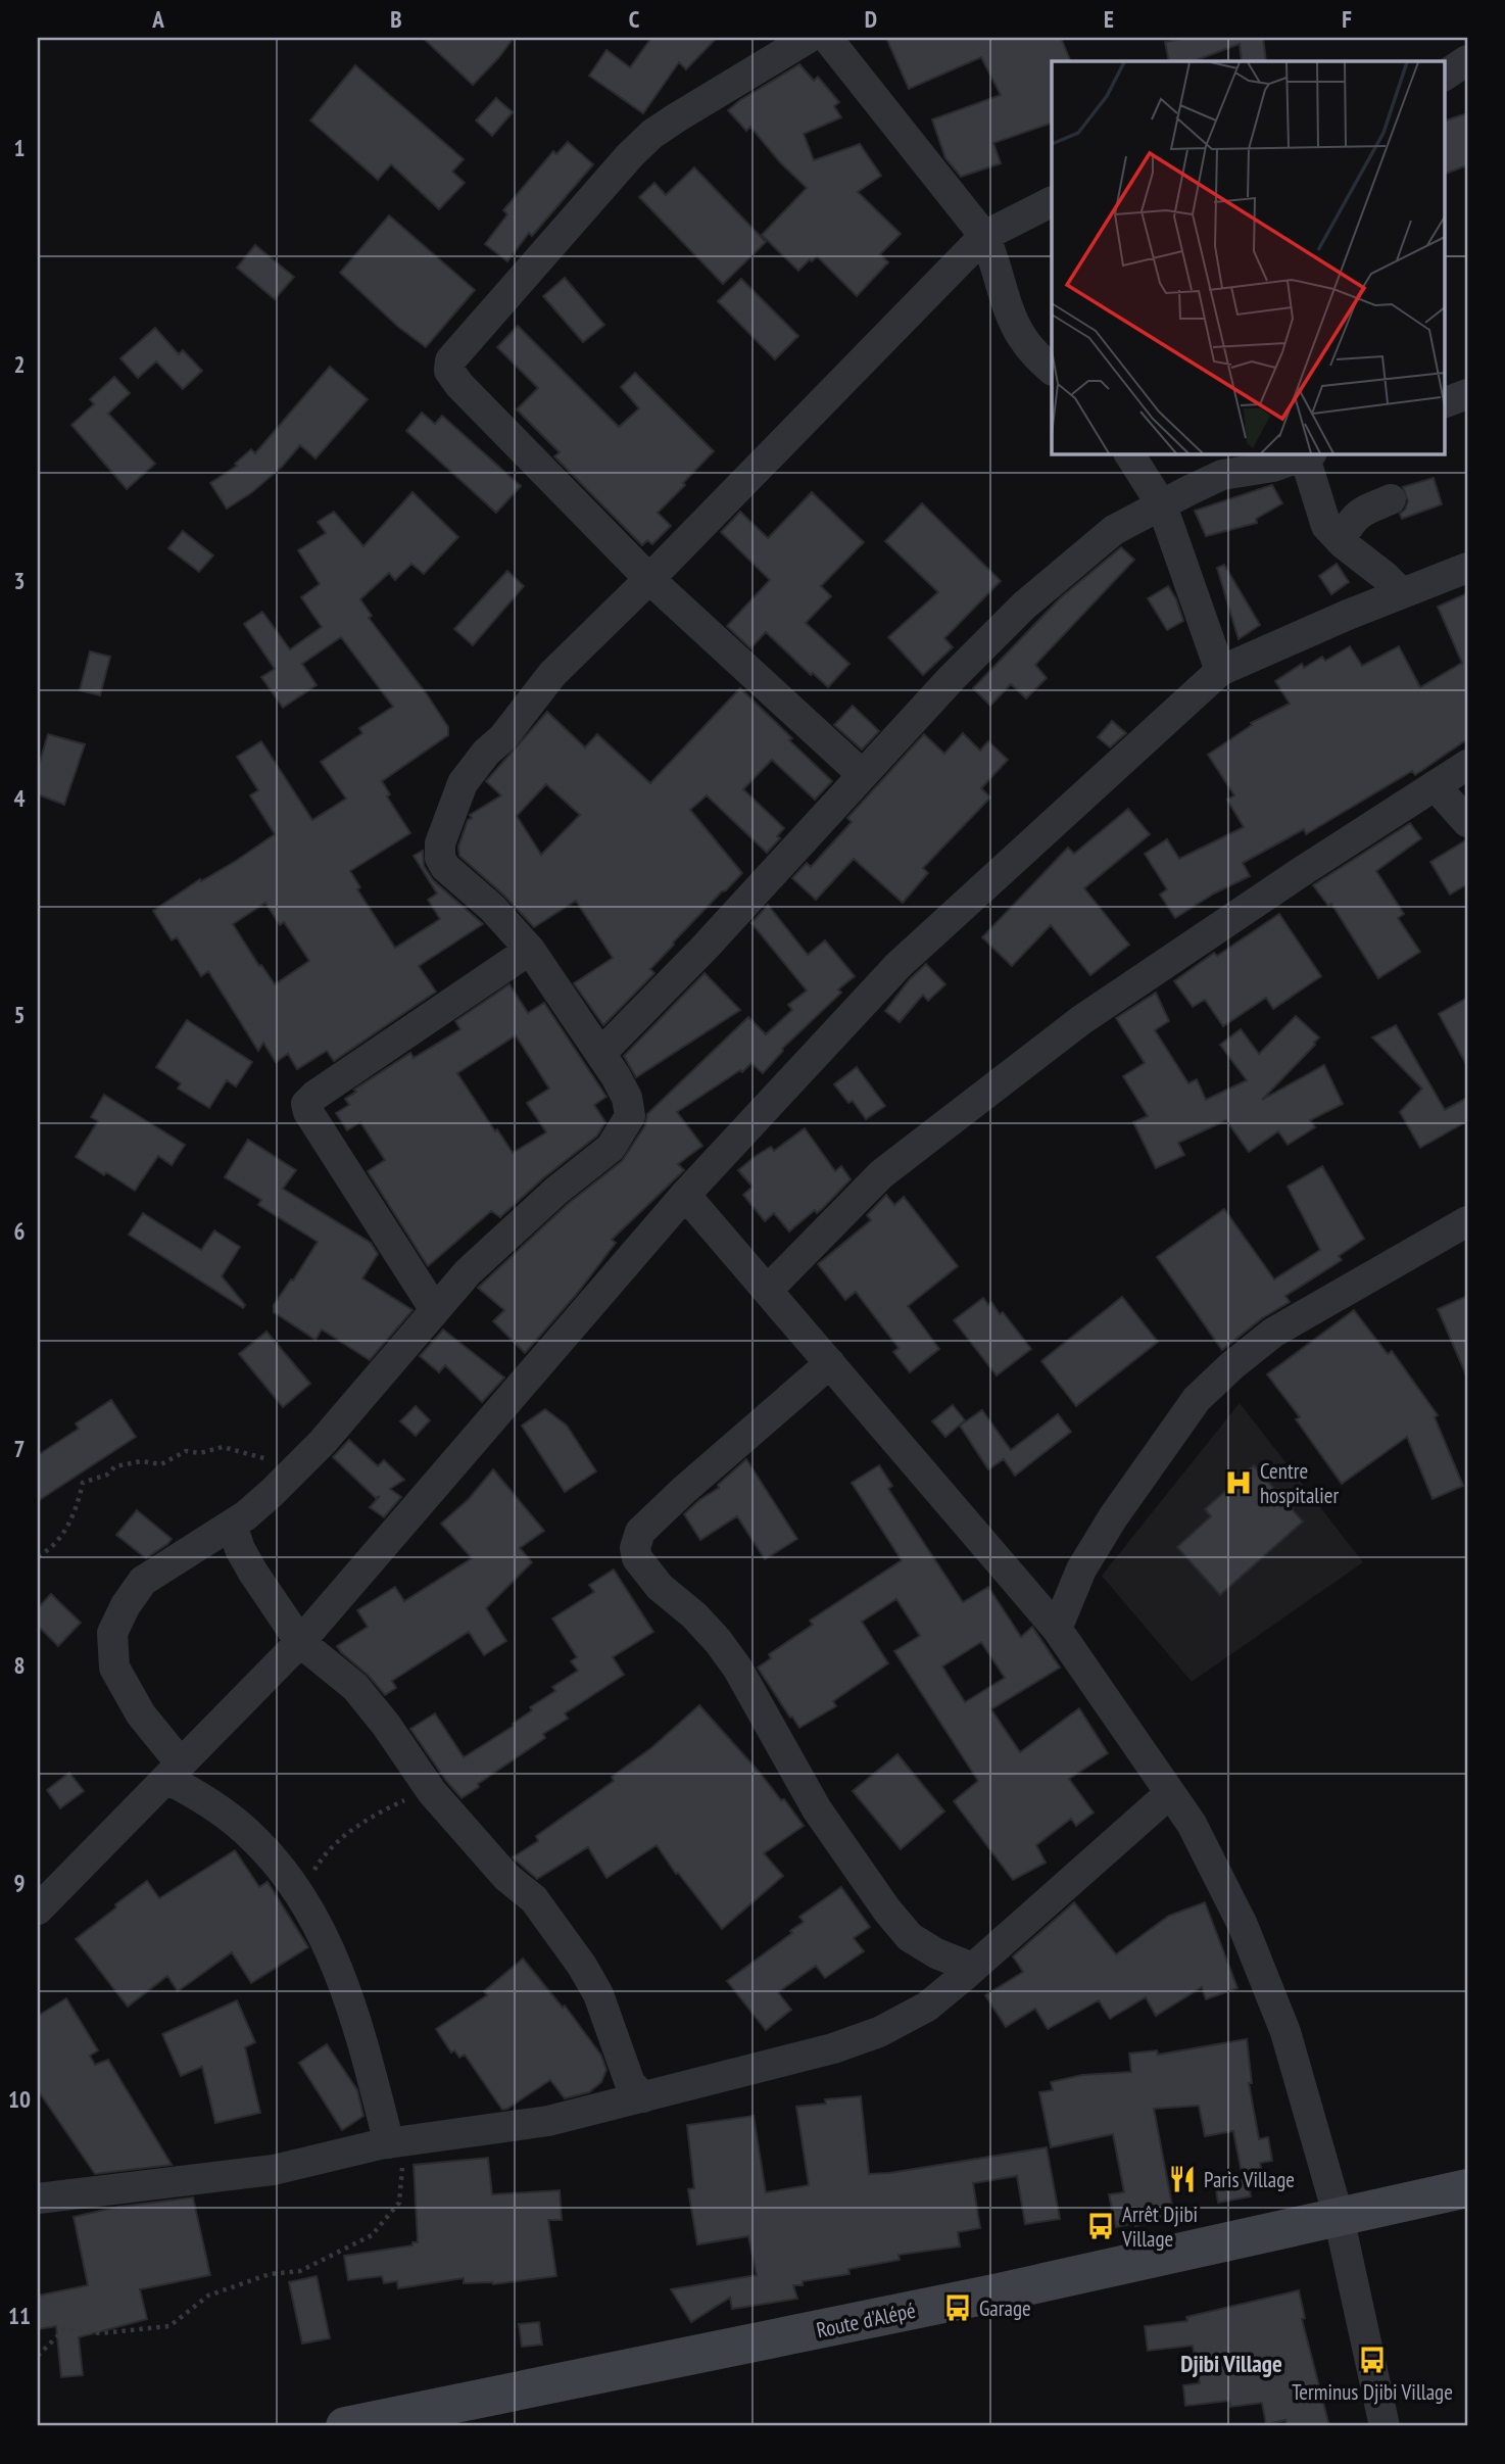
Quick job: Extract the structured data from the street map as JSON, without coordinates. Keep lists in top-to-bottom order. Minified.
{"streets":{"main road":["Route d'Alépé"]},"districts":["Djibi Village"],"places":{"hospital":["Centre hospitalier"],"restaurant":["Paris Village"],"bus stop":["Arrêt Djibi Village","Garage","Terminus Djibi Village"]},"grid":{"columns":["A","B","C","D","E","F"],"rows":["1","2","3","4","5","6","7","8","9","10","11"]}}
